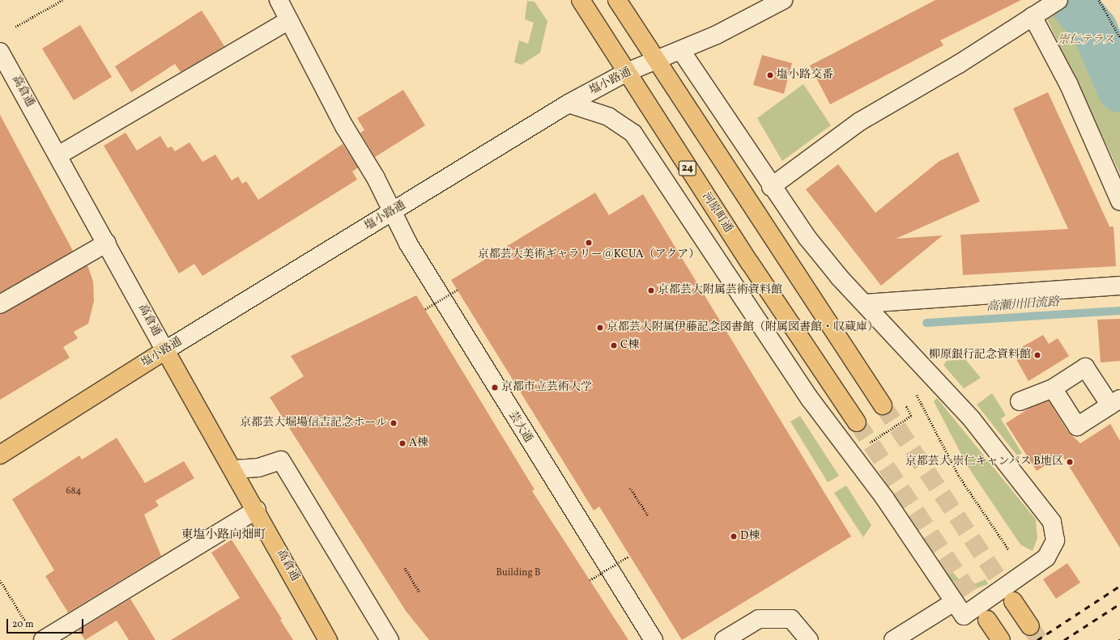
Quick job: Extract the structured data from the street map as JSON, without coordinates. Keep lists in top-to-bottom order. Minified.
{"streets":{"main road":["塩小路通","高倉通","24","河原町通"],"street":["芸大通"]},"crossings":[["塩小路通","高倉通"],["塩小路通","河原町通"],["塩小路通","芸大通"]],"districts":["東塩小路向畑町"],"water":["高瀬川旧流路"],"parks":["崇仁テラス"],"places":["塩小路交番","京都芸大美術ギャラリー＠KCUA（アクア）","京都芸大附属芸術資料館","京都芸大附属伊藤記念図書館（附属図書館・収蔵庫）","C棟","柳原銀行記念資料館","京都市立芸術大学","京都芸大堀場信吉記念ホール","A棟","京都芸大 崇仁キャンパス B地区","D棟"],"house_numbers":["684","Building B"],"scale_bar":"20 m"}
